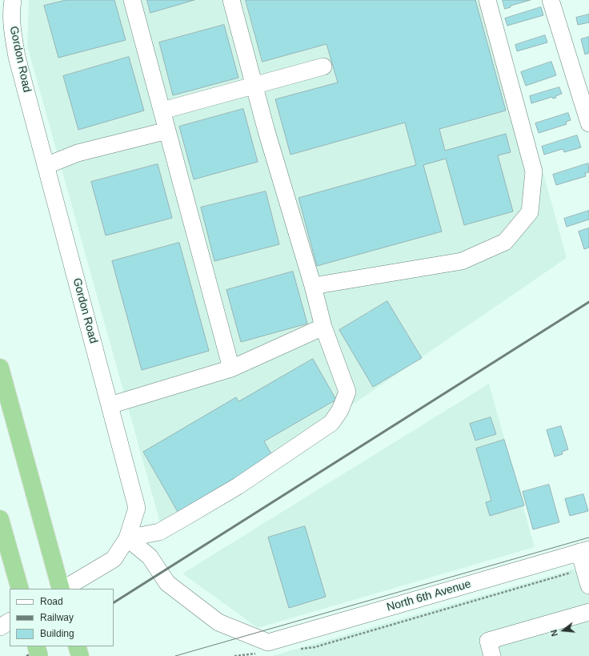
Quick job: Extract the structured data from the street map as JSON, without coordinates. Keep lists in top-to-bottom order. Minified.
{"streets":{"street":["Gordon Road","North 6th Avenue"]},"crossings":[["Gordon Road","North 6th Avenue"]],"legend":["Road","Railway","Building"],"north":"left"}
